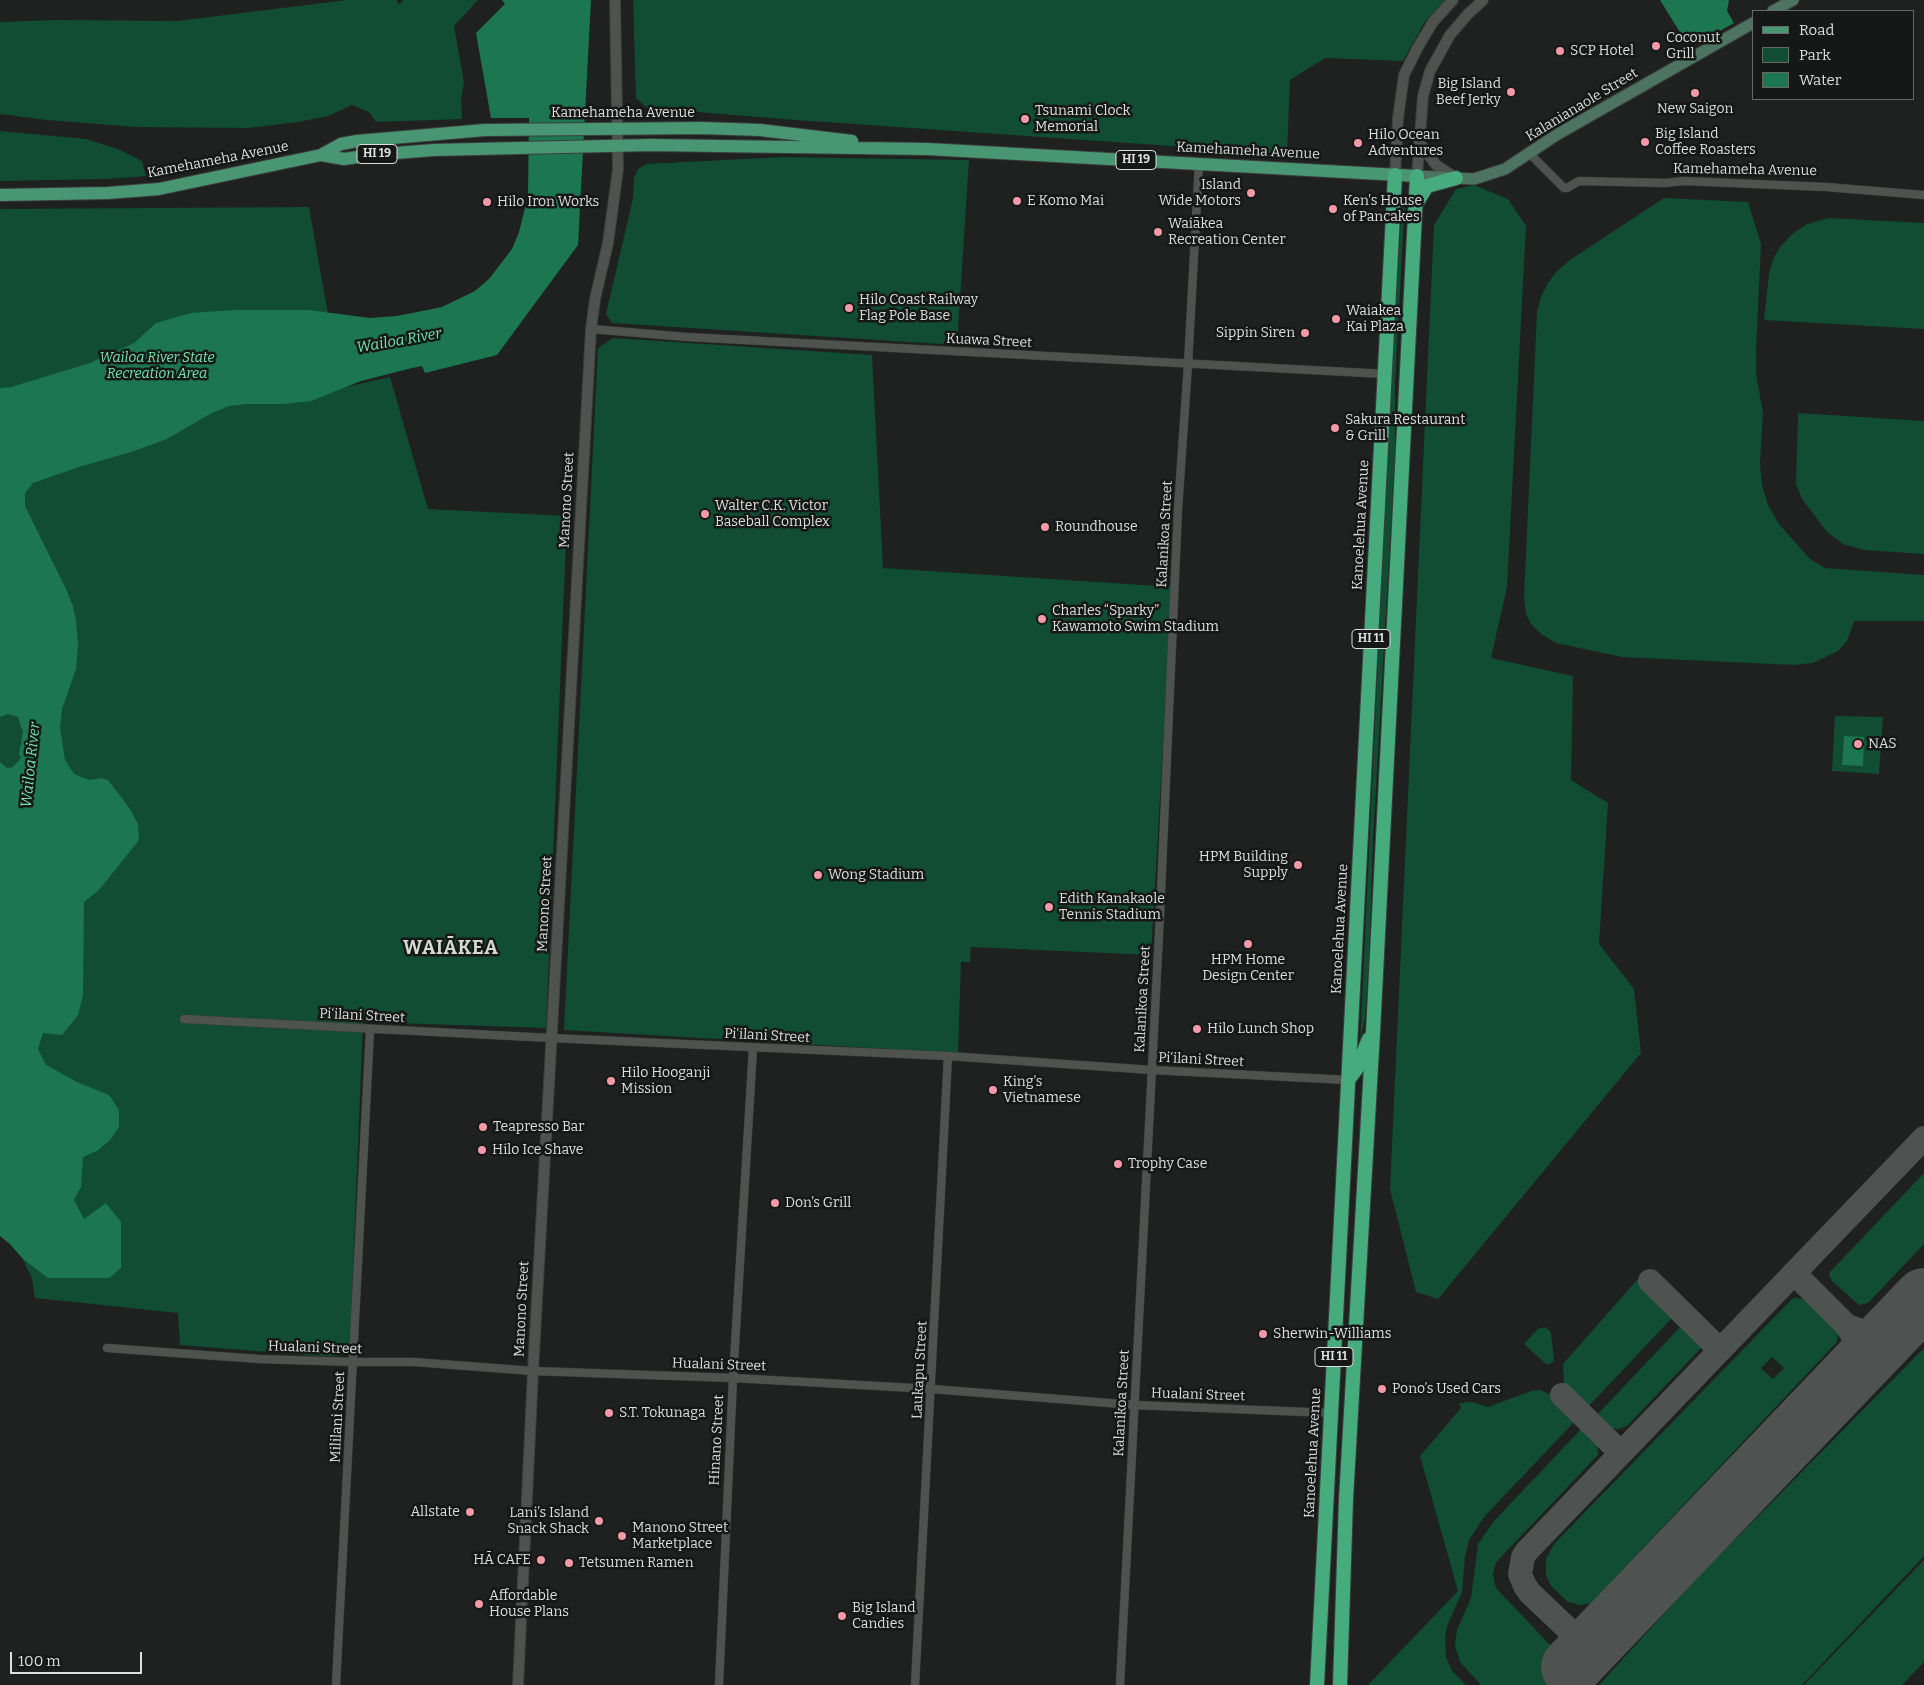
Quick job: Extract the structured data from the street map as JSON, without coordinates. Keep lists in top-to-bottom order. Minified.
{"streets":{"highway":["Kanoelehua Avenue","HI 11"],"main road":["Kalanianaole Street","Kamehameha Avenue","HI 19"],"street":["Kuawa Street","Manono Street","Kalanikoa Street","Pi‘ilani Street","Hualani Street","Laukapu Street","Mililani Street","Hinano Street"]},"crossings":[["Kalanianaole Street","Kamehameha Avenue"],["Kalanianaole Street","HI 11"],["Kamehameha Avenue","Manono Street"],["Kamehameha Avenue","Kanoelehua Avenue"],["Kamehameha Avenue","Kalanikoa Street"],["Kamehameha Avenue","HI 11"],["Kuawa Street","Manono Street"],["Kuawa Street","Kanoelehua Avenue"],["Kuawa Street","Kalanikoa Street"],["Manono Street","Pi‘ilani Street"],["Manono Street","Hualani Street"],["Kanoelehua Avenue","Pi‘ilani Street"],["Kanoelehua Avenue","Hualani Street"],["Kalanikoa Street","Pi‘ilani Street"],["Kalanikoa Street","Hualani Street"],["Pi‘ilani Street","Laukapu Street"],["Pi‘ilani Street","Mililani Street"],["Pi‘ilani Street","Hinano Street"],["Hualani Street","Laukapu Street"],["Hualani Street","Mililani Street"],["Hualani Street","Hinano Street"]],"districts":["WAIĀKEA"],"water":["Wailoa River"],"parks":["Wailoa River State Recreation Area"],"places":["Coconut Grill","SCP Hotel","Big Island Beef Jerky","New Saigon","Tsunami Clock Memorial","Big Island Coffee Roasters","Hilo Ocean Adventures","Island Wide Motors","E Komo Mai","Hilo Iron Works","Ken's House of Pancakes","Waiākea Recreation Center","Hilo Coast Railway Flag Pole Base","Waiakea Kai Plaza","Sippin Siren","Sakura Restaurant & Grill","Walter C.K. Victor Baseball Complex","Roundhouse","Charles “Sparky” Kawamoto Swim Stadium","NAS","HPM Building Supply","Wong Stadium","Edith Kanakaole Tennis Stadium","HPM Home Design Center","Hilo Lunch Shop","Hilo Hooganji Mission","King’s Vietnamese","Teapresso Bar","Hilo Ice Shave","Trophy Case","Don’s Grill","Sherwin-Williams","Pono’s Used Cars","S.T. Tokunaga","Allstate","Lani’s Island Snack Shack","Manono Street Marketplace","HĀ CAFE","Tetsumen Ramen","Affordable House Plans","Big Island Candies"],"legend":["Road","Park","Water"],"scale_bar":"100 m"}
